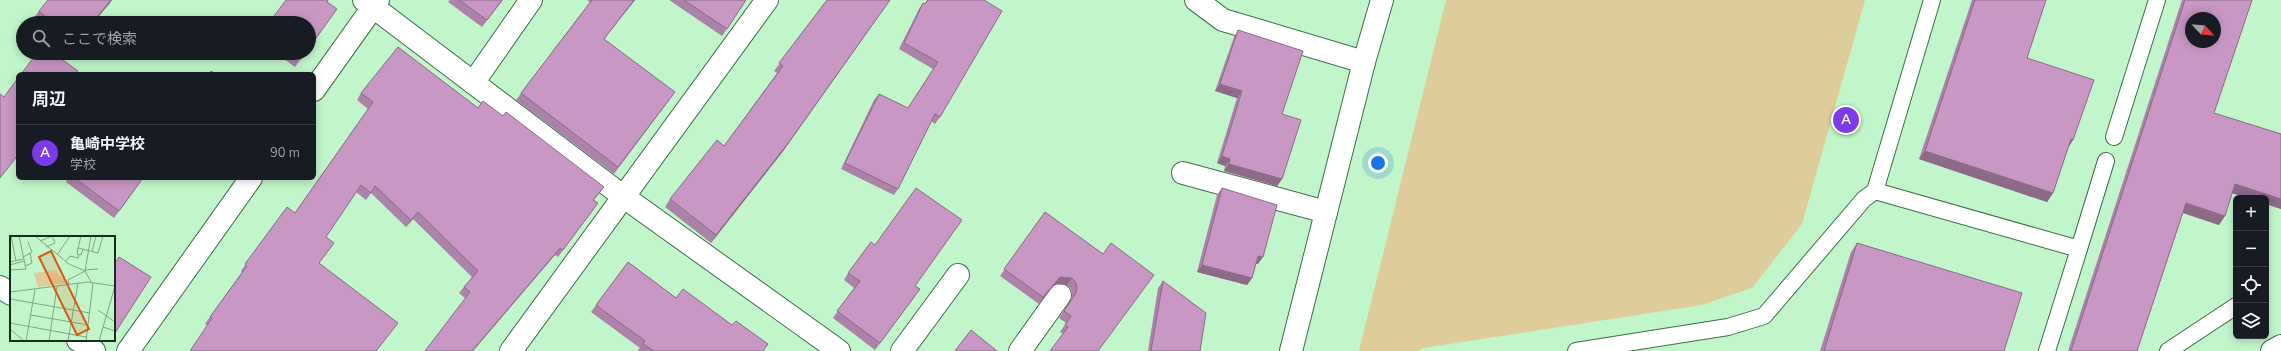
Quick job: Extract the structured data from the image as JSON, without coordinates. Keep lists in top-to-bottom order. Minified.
{"north":"bottom right","page":{"search":"ここで検索","heading":"周辺","pins":"A","list":[{"mark":"A","name":"亀崎中学校","note":"学校","value":"90 m"}],"map_buttons":["+","−"]}}
